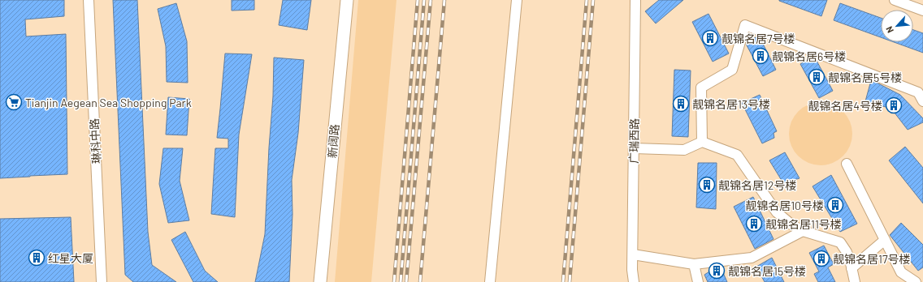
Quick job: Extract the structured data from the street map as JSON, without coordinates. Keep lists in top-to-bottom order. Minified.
{"streets":{"main road":["新阔路"],"street":["琳科中路","广瑞西路"]},"places":{"building":["靓锦名居7号楼","靓锦名居6号楼","靓锦名居5号楼","靓锦名居13号楼","靓锦名居4号楼","靓锦名居12号楼","靓锦名居10号楼","靓锦名居11号楼","红星大厦","靓锦名居17号楼","靓锦名居15号楼"],"supermarket":["Tianjin Aegean Sea Shopping Park"]},"north":"bottom left"}
